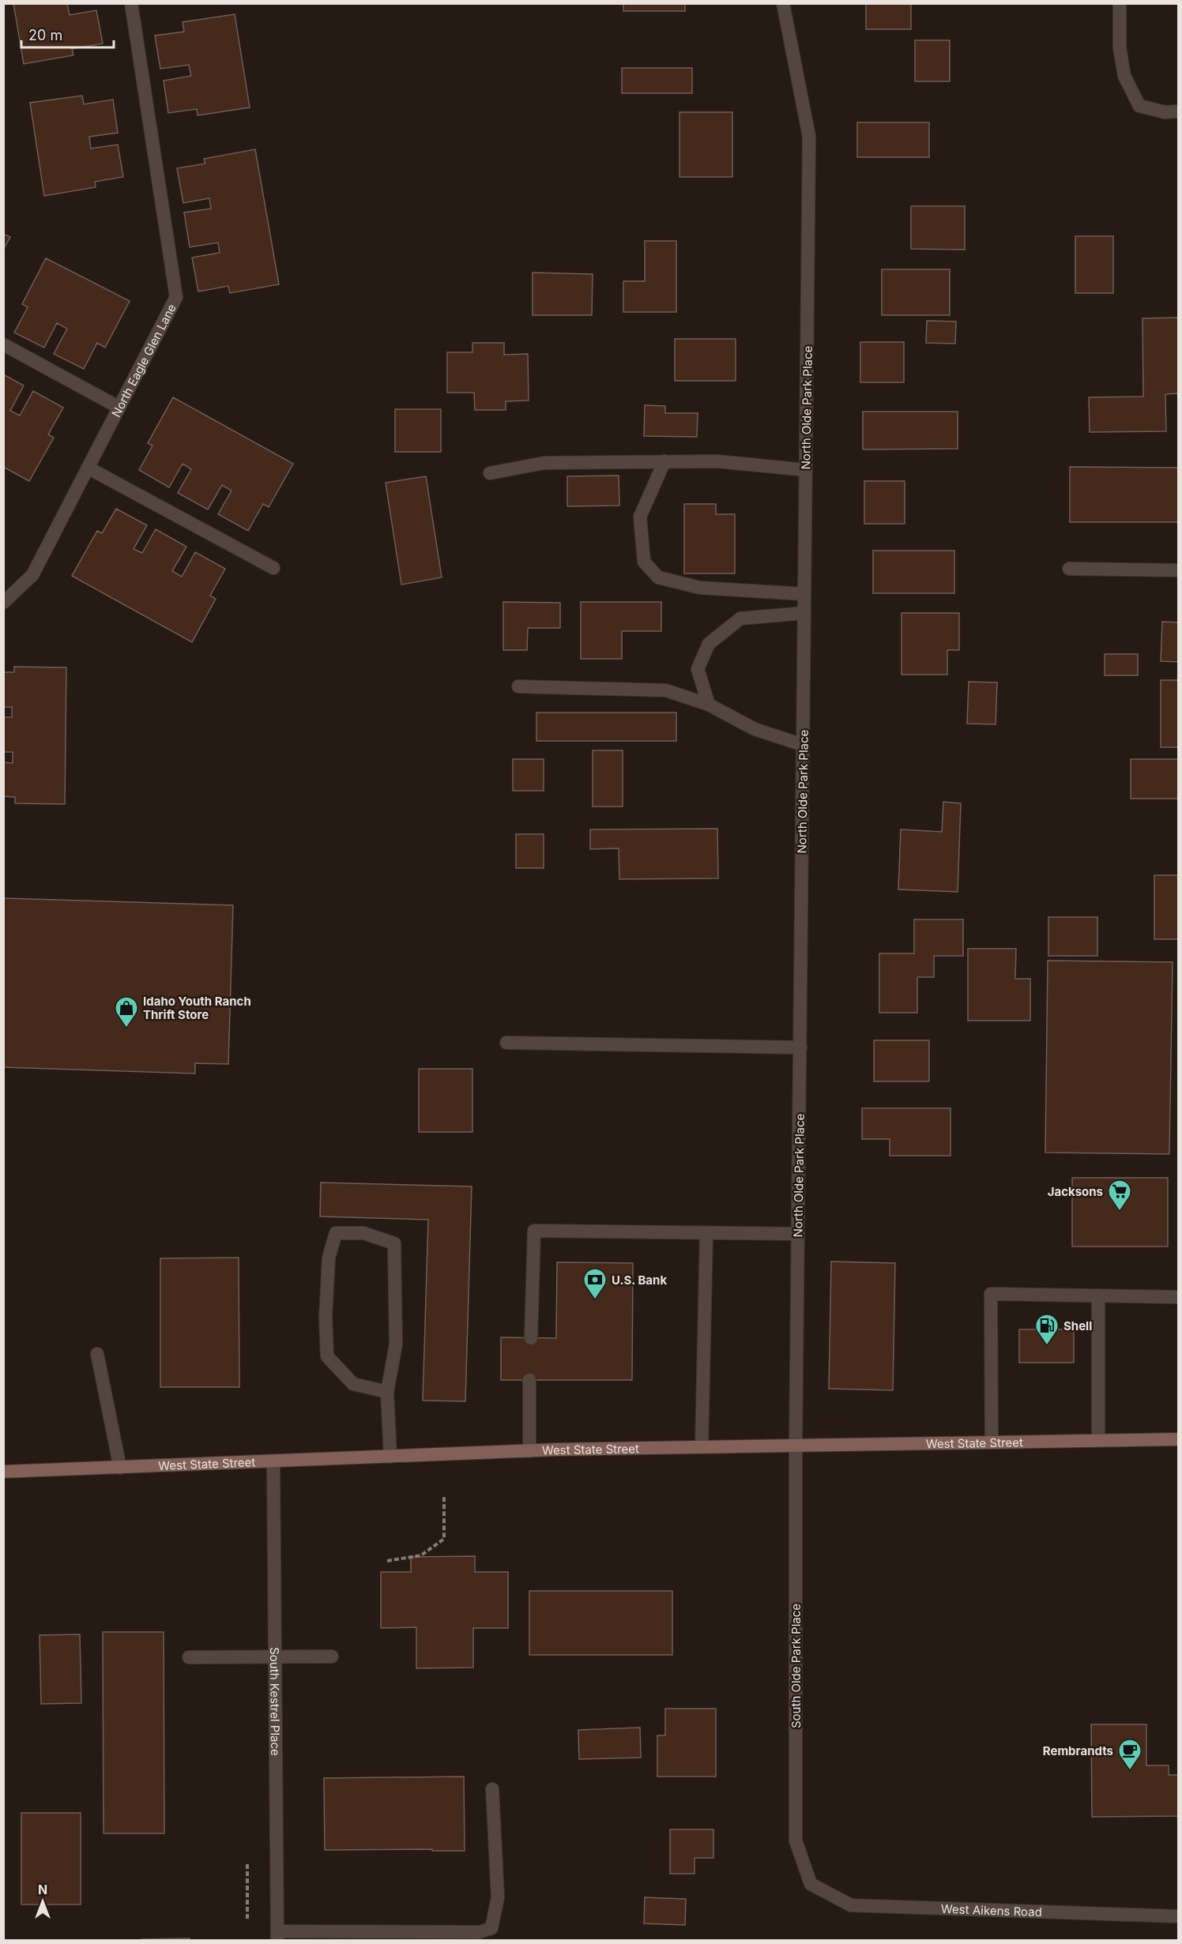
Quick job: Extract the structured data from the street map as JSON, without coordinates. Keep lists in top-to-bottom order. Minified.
{"streets":{"main road":["West State Street"],"street":["North Eagle Glen Lane","North Olde Park Place","South Olde Park Place","South Kestrel Place","West Aikens Road"]},"crossings":[["North Olde Park Place","West State Street"],["North Olde Park Place","South Olde Park Place"],["West State Street","South Olde Park Place"],["West State Street","South Kestrel Place"],["South Olde Park Place","West Aikens Road"]],"places":{"shop":["Idaho Youth Ranch Thrift Store"],"supermarket":["Jacksons"],"bank":["U.S. Bank"],"fuel station":["Shell"],"cafe":["Rembrandts"]},"scale_bar":"20 m","north":"top"}
